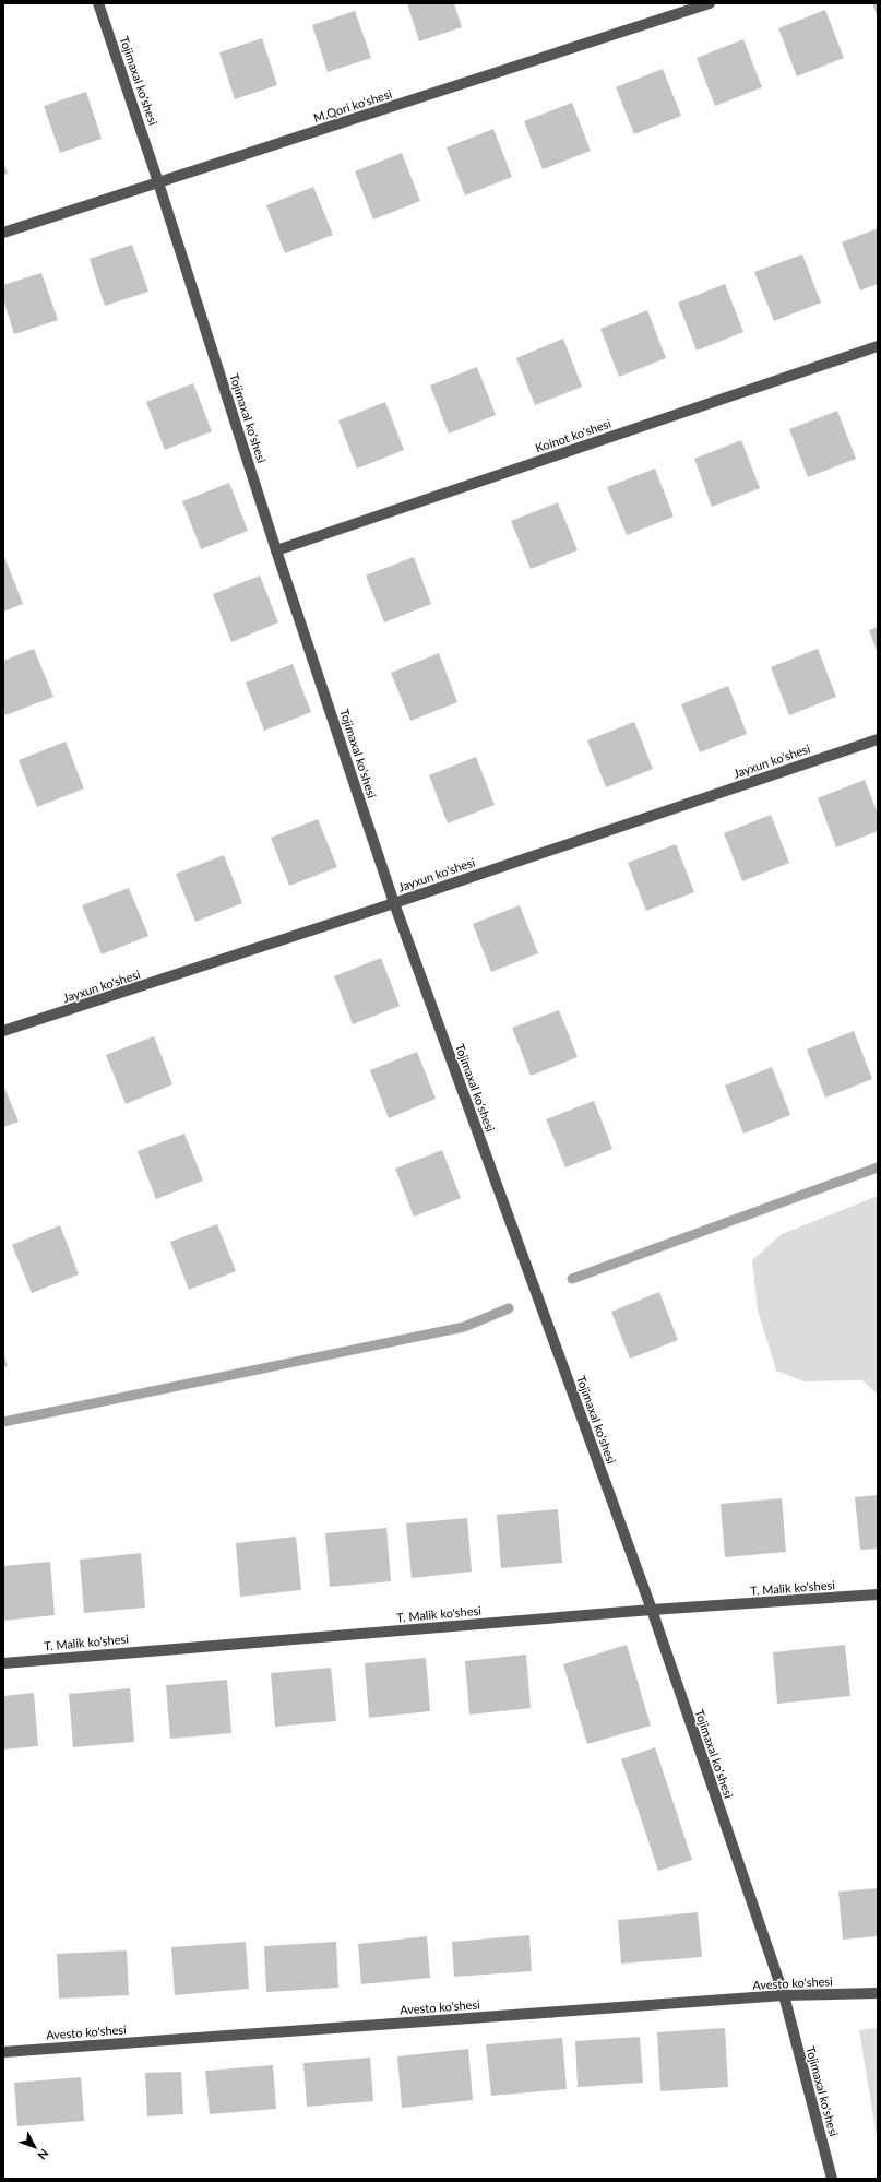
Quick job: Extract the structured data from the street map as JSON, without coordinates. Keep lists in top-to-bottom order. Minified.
{"streets":{"street":["Tojimaxal ko'shesi","M.Qori ko'shesi","Koinot ko'shesi","Jayxun ko'shesi","T. Malik ko'shesi","Avesto ko'shesi"]},"crossings":[["Tojimaxal ko'shesi","M.Qori ko'shesi"],["Tojimaxal ko'shesi","Koinot ko'shesi"],["Tojimaxal ko'shesi","Jayxun ko'shesi"],["Tojimaxal ko'shesi","T. Malik ko'shesi"],["Tojimaxal ko'shesi","Avesto ko'shesi"]],"north":"bottom right"}
